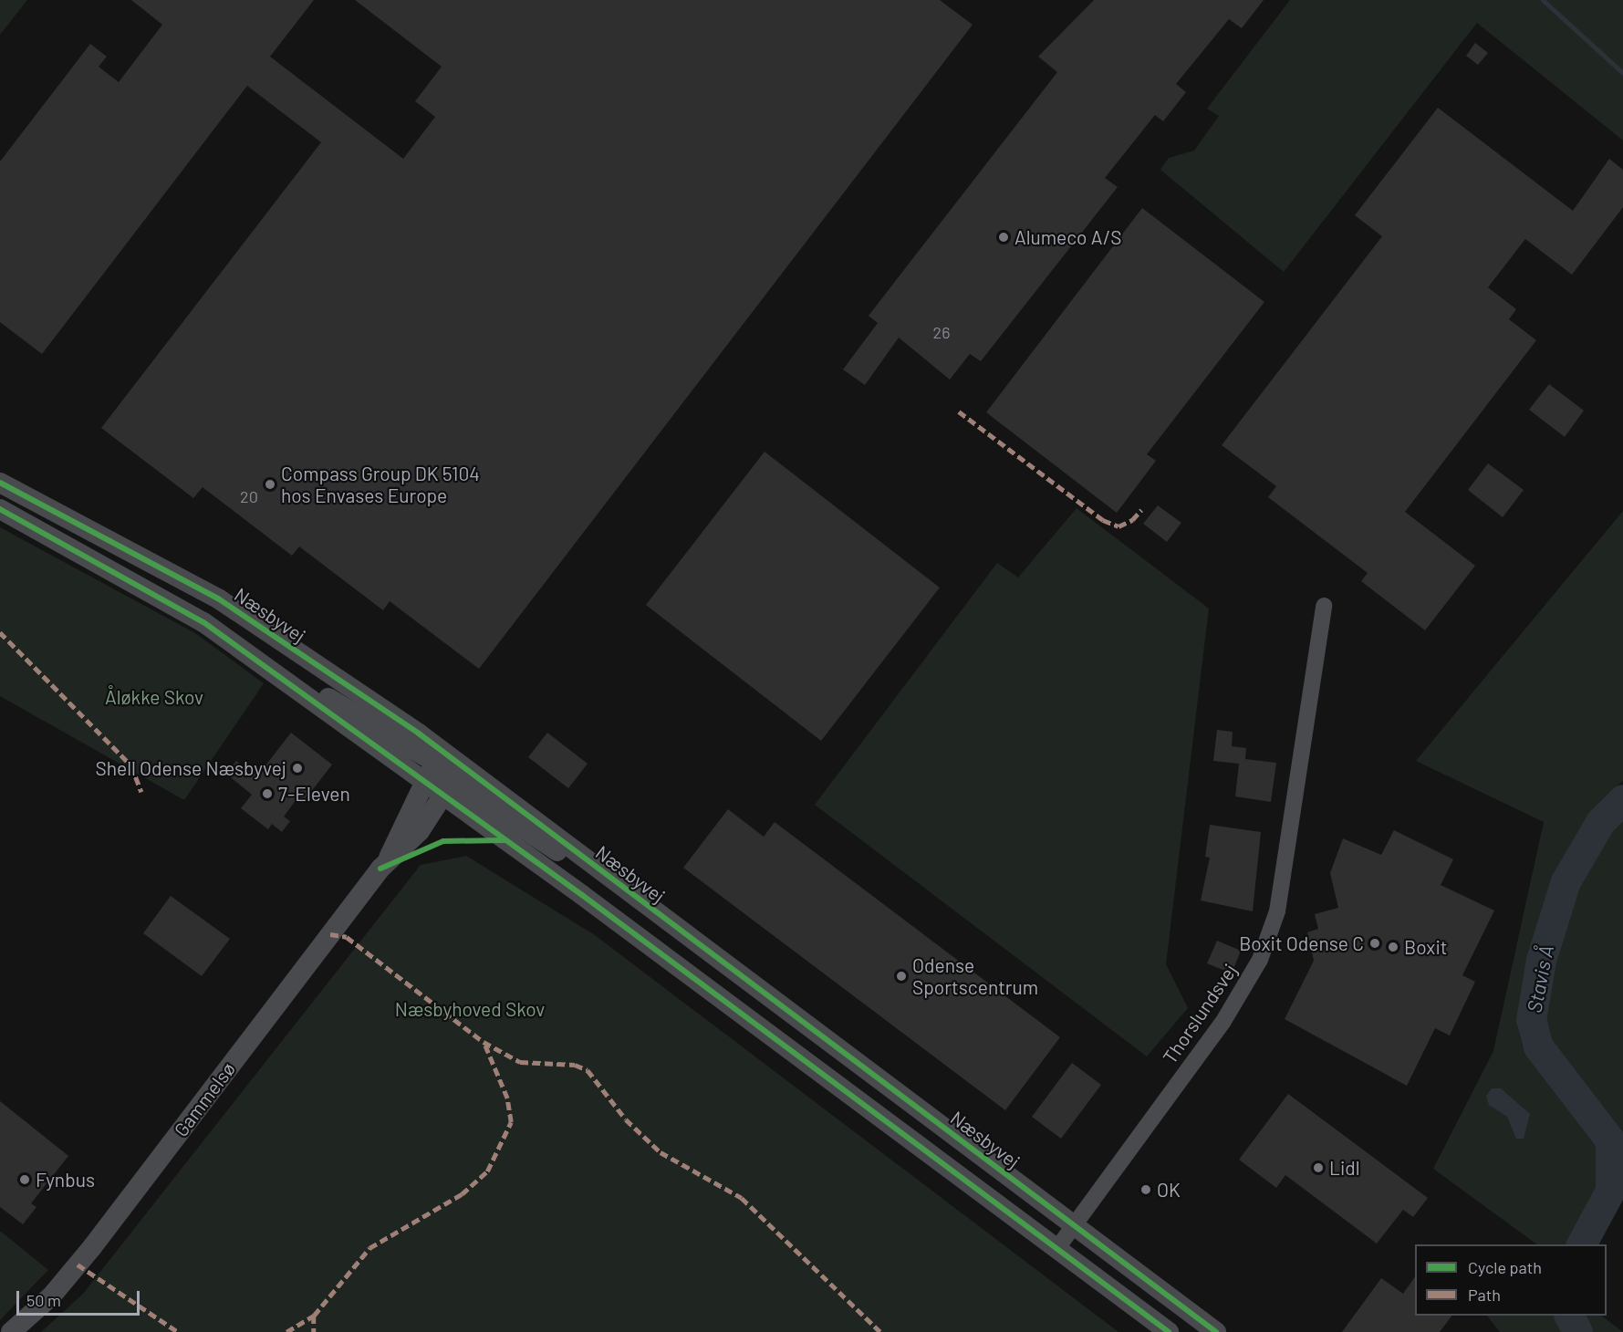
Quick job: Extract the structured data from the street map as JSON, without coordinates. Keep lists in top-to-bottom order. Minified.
{"streets":{"street":["Næsbyvej","Thorslundsvej","Gammelsø"]},"crossings":[["Næsbyvej","Thorslundsvej"],["Næsbyvej","Gammelsø"]],"water":["Stavis Å"],"parks":["Åløkke Skov","Næsbyhoved Skov"],"places":["Alumeco A/S","Compass Group DK 5104 hos Envases Europe","Shell Odense Næsbyvej","7-Eleven","Boxit Odense C","Boxit","Odense Sportscentrum","Lidl","Fynbus","OK"],"house_numbers":["26","20"],"legend":["Cycle path","Path"],"scale_bar":"50 m"}
